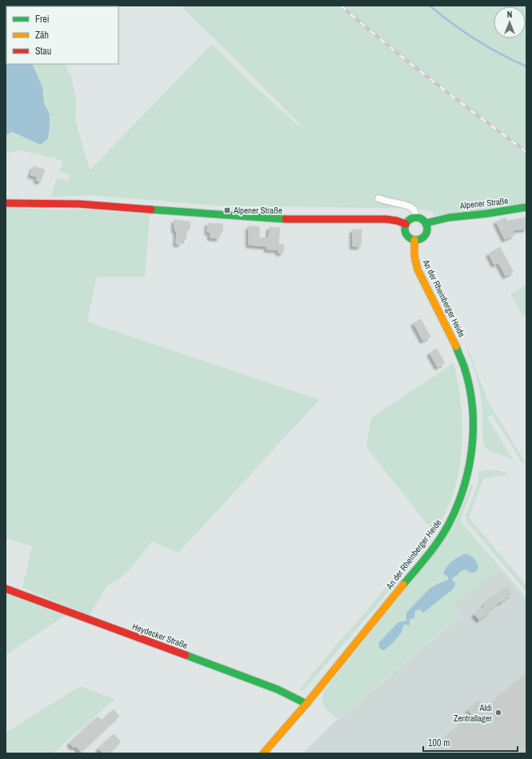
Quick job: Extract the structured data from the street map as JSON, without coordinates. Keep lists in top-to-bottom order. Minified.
{"streets":{"street":["Alpener Straße","An der Rheinberger Heide","Heydecker Straße"]},"crossings":[["Alpener Straße","An der Rheinberger Heide"],["An der Rheinberger Heide","Heydecker Straße"]],"places":{"transit":["Alpener Straße"],"other":["Aldi Zentrallager"]},"legend":["Frei","Zäh","Stau"],"scale_bar":"100 m","north":"top"}
